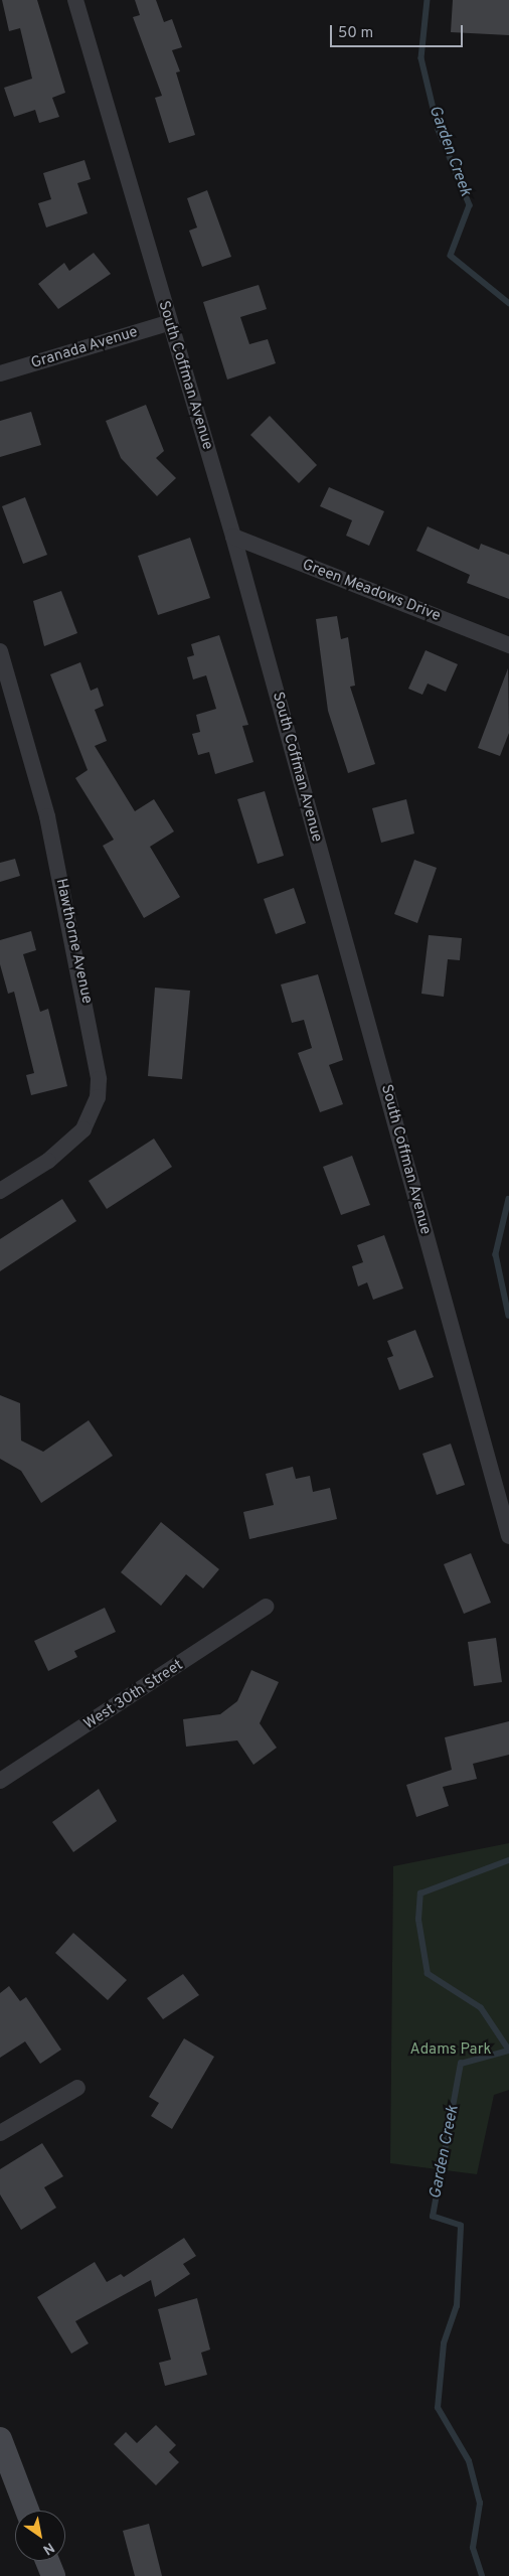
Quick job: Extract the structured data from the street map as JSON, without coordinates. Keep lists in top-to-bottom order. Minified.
{"streets":{"street":["Granada Avenue","South Coffman Avenue","Green Meadows Drive","Hawthorne Avenue","West 30th Street"]},"crossings":[["Granada Avenue","South Coffman Avenue"],["South Coffman Avenue","Green Meadows Drive"]],"water":["Garden Creek"],"parks":["Adams Park"],"scale_bar":"50 m","north":"bottom right"}
